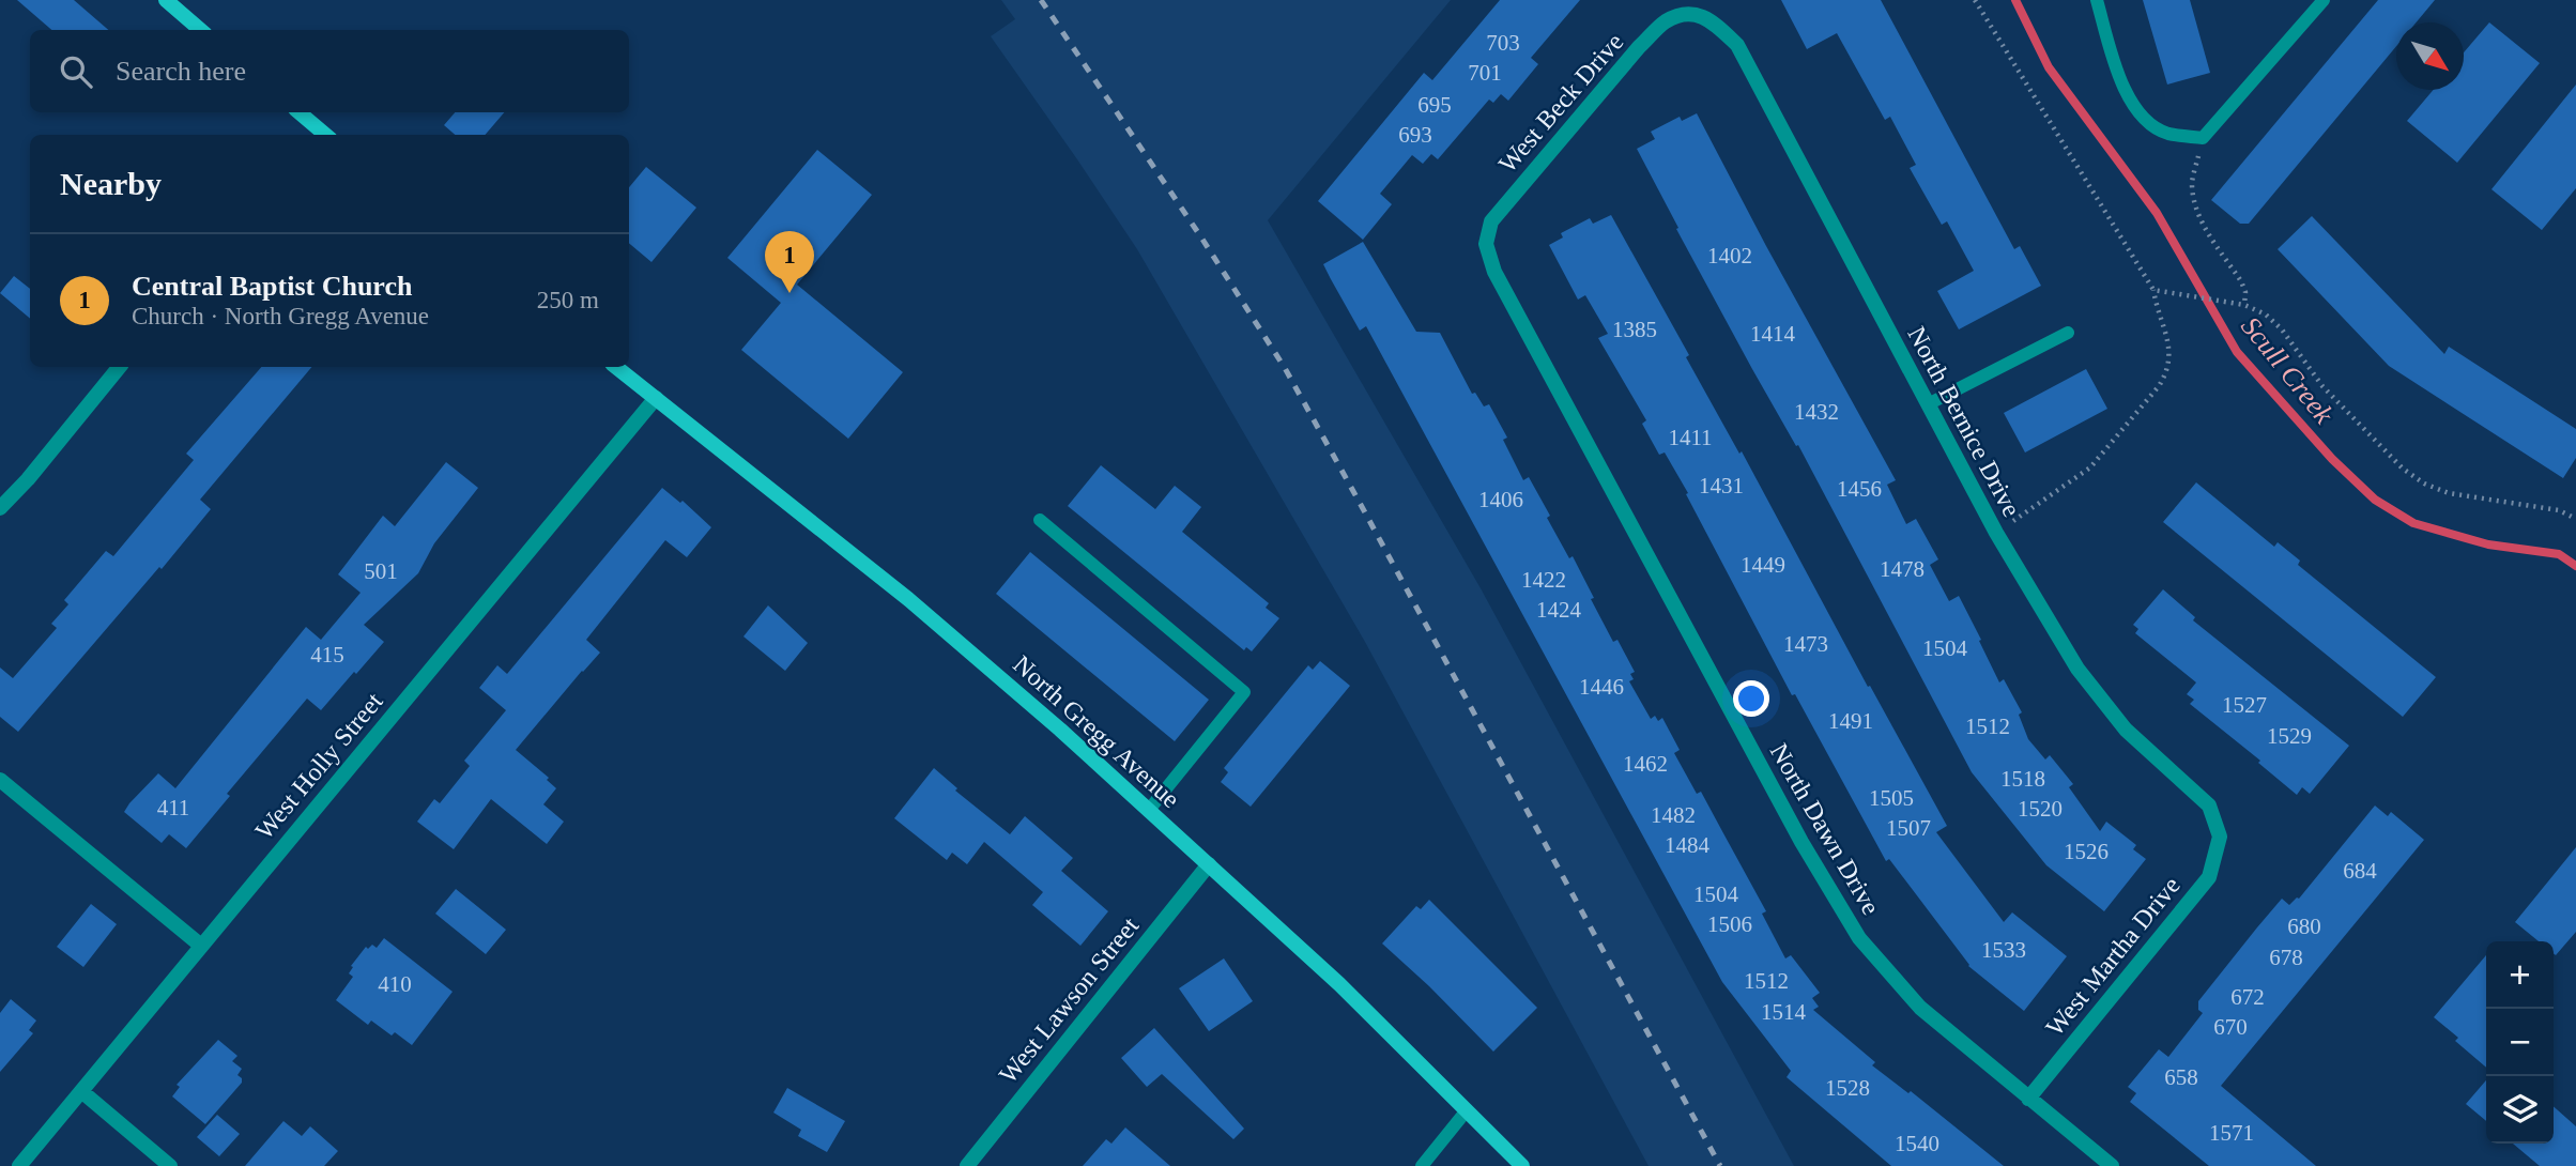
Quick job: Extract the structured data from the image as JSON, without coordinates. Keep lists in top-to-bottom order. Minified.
{"streets":{"main road":["North Gregg Avenue"],"street":["West Beck Drive","North Bernice Drive","West Holly Street","North Dawn Drive","West Martha Drive","West Lawson Street"]},"crossings":[["West Beck Drive","North Bernice Drive"],["West Beck Drive","North Dawn Drive"],["North Bernice Drive","West Martha Drive"],["North Gregg Avenue","West Holly Street"],["North Gregg Avenue","West Lawson Street"],["North Dawn Drive","West Martha Drive"]],"water":["Scull Creek"],"house_numbers":["703","701","695","693","1402","1385","1414","1432","1411","1431","1456","1406","1449","1478","501","1422","1424","1473","1504","415","1446","1527","1491","1512","1529","1462","1518","1505","411","1520","1482","1507","1484","1526","684","1504","1506","680","1533","678","1512","410","672","1514","670","658","1528","1571","1540"],"north":"bottom right","page":{"search":"Search here","heading":"Nearby","pins":"1","list":[{"mark":"1","name":"Central Baptist Church","note":"Church · North Gregg Avenue","value":"250 m"}],"map_buttons":["+","−"]}}
